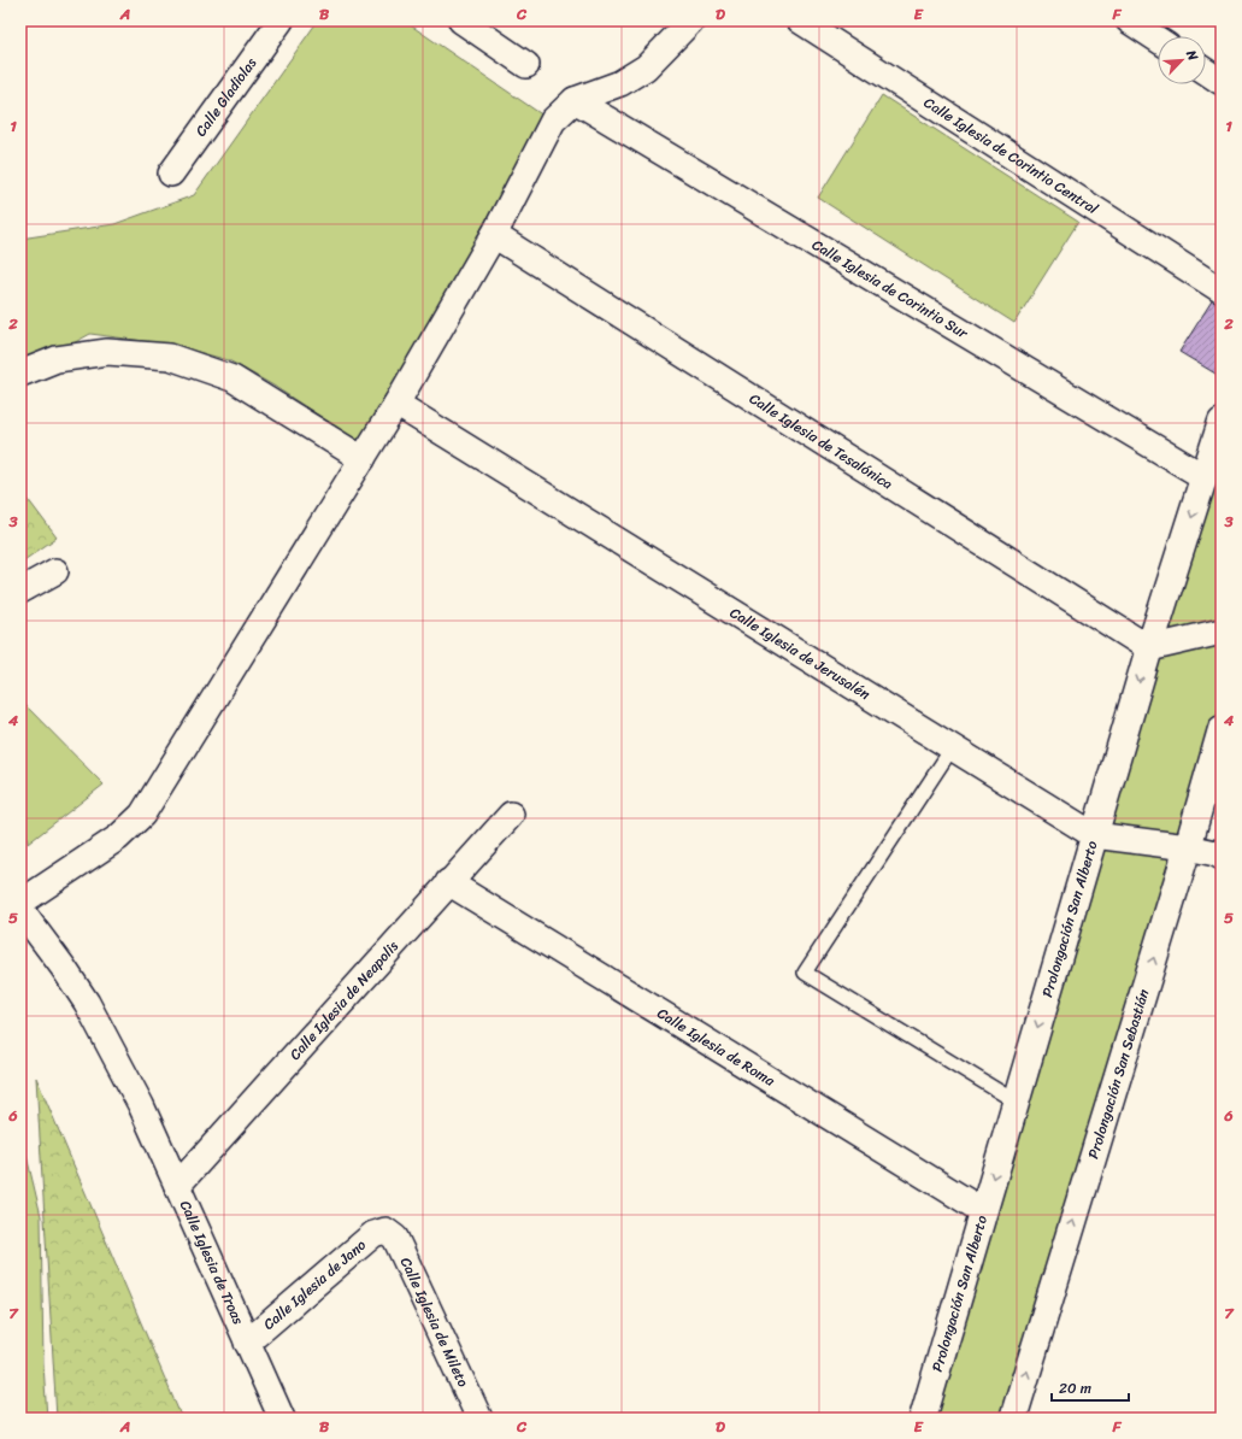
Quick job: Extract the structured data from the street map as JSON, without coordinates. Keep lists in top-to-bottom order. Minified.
{"streets":{"main road":["Prolongación San Alberto","Prolongación San Sebastián"],"street":["Calle Gladiolas","Calle Iglesia de Corintio Central","Calle Iglesia de Corintio Sur","Calle Iglesia de Tesalónica","Calle Iglesia de Jerusalén","Calle Iglesia de Neapolis","Calle Iglesia de Roma","Calle Iglesia de Troas","Calle Iglesia de Jano","Calle Iglesia de Mileto"]},"crossings":[["Calle Iglesia de Corintio Sur","Prolongación San Alberto"],["Calle Iglesia de Tesalónica","Prolongación San Alberto"],["Calle Iglesia de Jerusalén","Prolongación San Alberto"],["Calle Iglesia de Jerusalén","Prolongación San Sebastián"],["Prolongación San Alberto","Calle Iglesia de Roma"],["Calle Iglesia de Neapolis","Calle Iglesia de Roma"],["Calle Iglesia de Neapolis","Calle Iglesia de Troas"],["Calle Iglesia de Troas","Calle Iglesia de Jano"],["Calle Iglesia de Jano","Calle Iglesia de Mileto"]],"one_way":["Prolongación San Alberto","Prolongación San Sebastián"],"scale_bar":"20 m","north":"top right","grid":{"columns":["A","B","C","D","E","F"],"rows":["1","2","3","4","5","6","7"]}}
